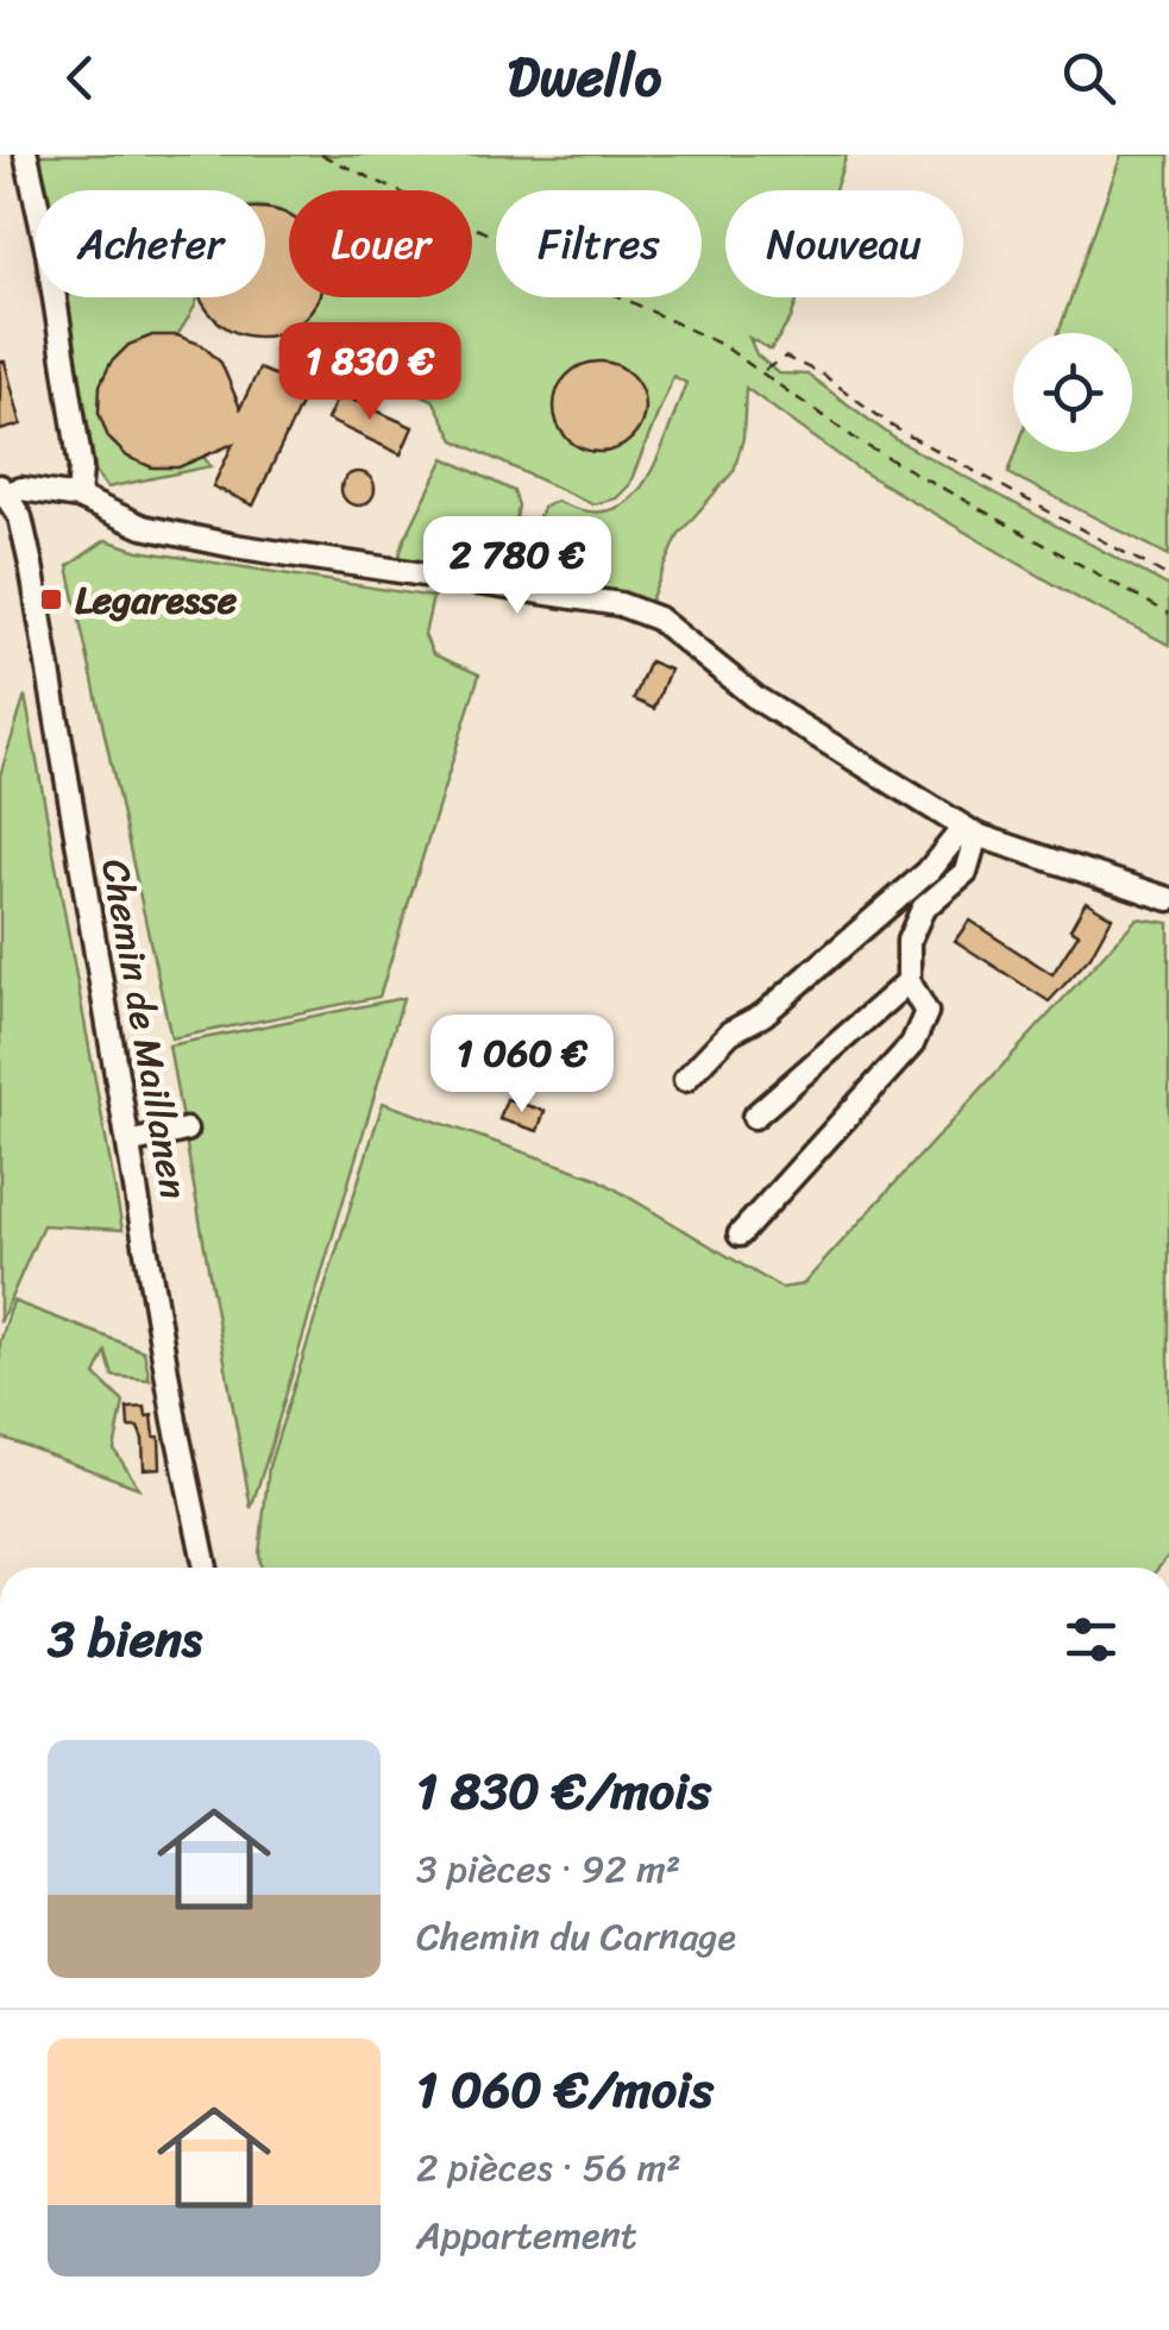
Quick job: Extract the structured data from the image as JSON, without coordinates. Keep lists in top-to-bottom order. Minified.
{"streets":{"street":["Chemin de Maillanen"]},"places":{"transit":["Legaresse"]},"page":{"header":"Dwello","chip":["Acheter","Louer","Filtres","Nouveau"],"price":["1 830 €","2 780 €","1 060 €"],"heading":"3 biens","list":[{"name":"1 830 €/mois","note":"3 pièces · 92 m² · Chemin du Carnage"},{"name":"1 060 €/mois","note":"2 pièces · 56 m² · Appartement"}]}}
